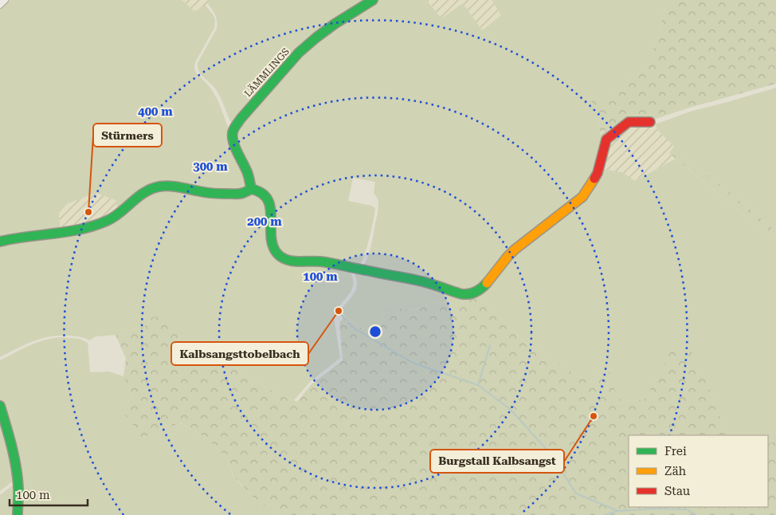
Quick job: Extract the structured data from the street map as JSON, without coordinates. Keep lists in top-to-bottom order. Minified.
{"streets":{"street":["LÄMMLINGS"]},"places":["Stürmers","Kalbsangsttobelbach","Burgstall Kalbsangst"],"legend":["Frei","Zäh","Stau"],"scale_bar":"100 m","rings":["400 m","300 m","200 m","100 m"]}
